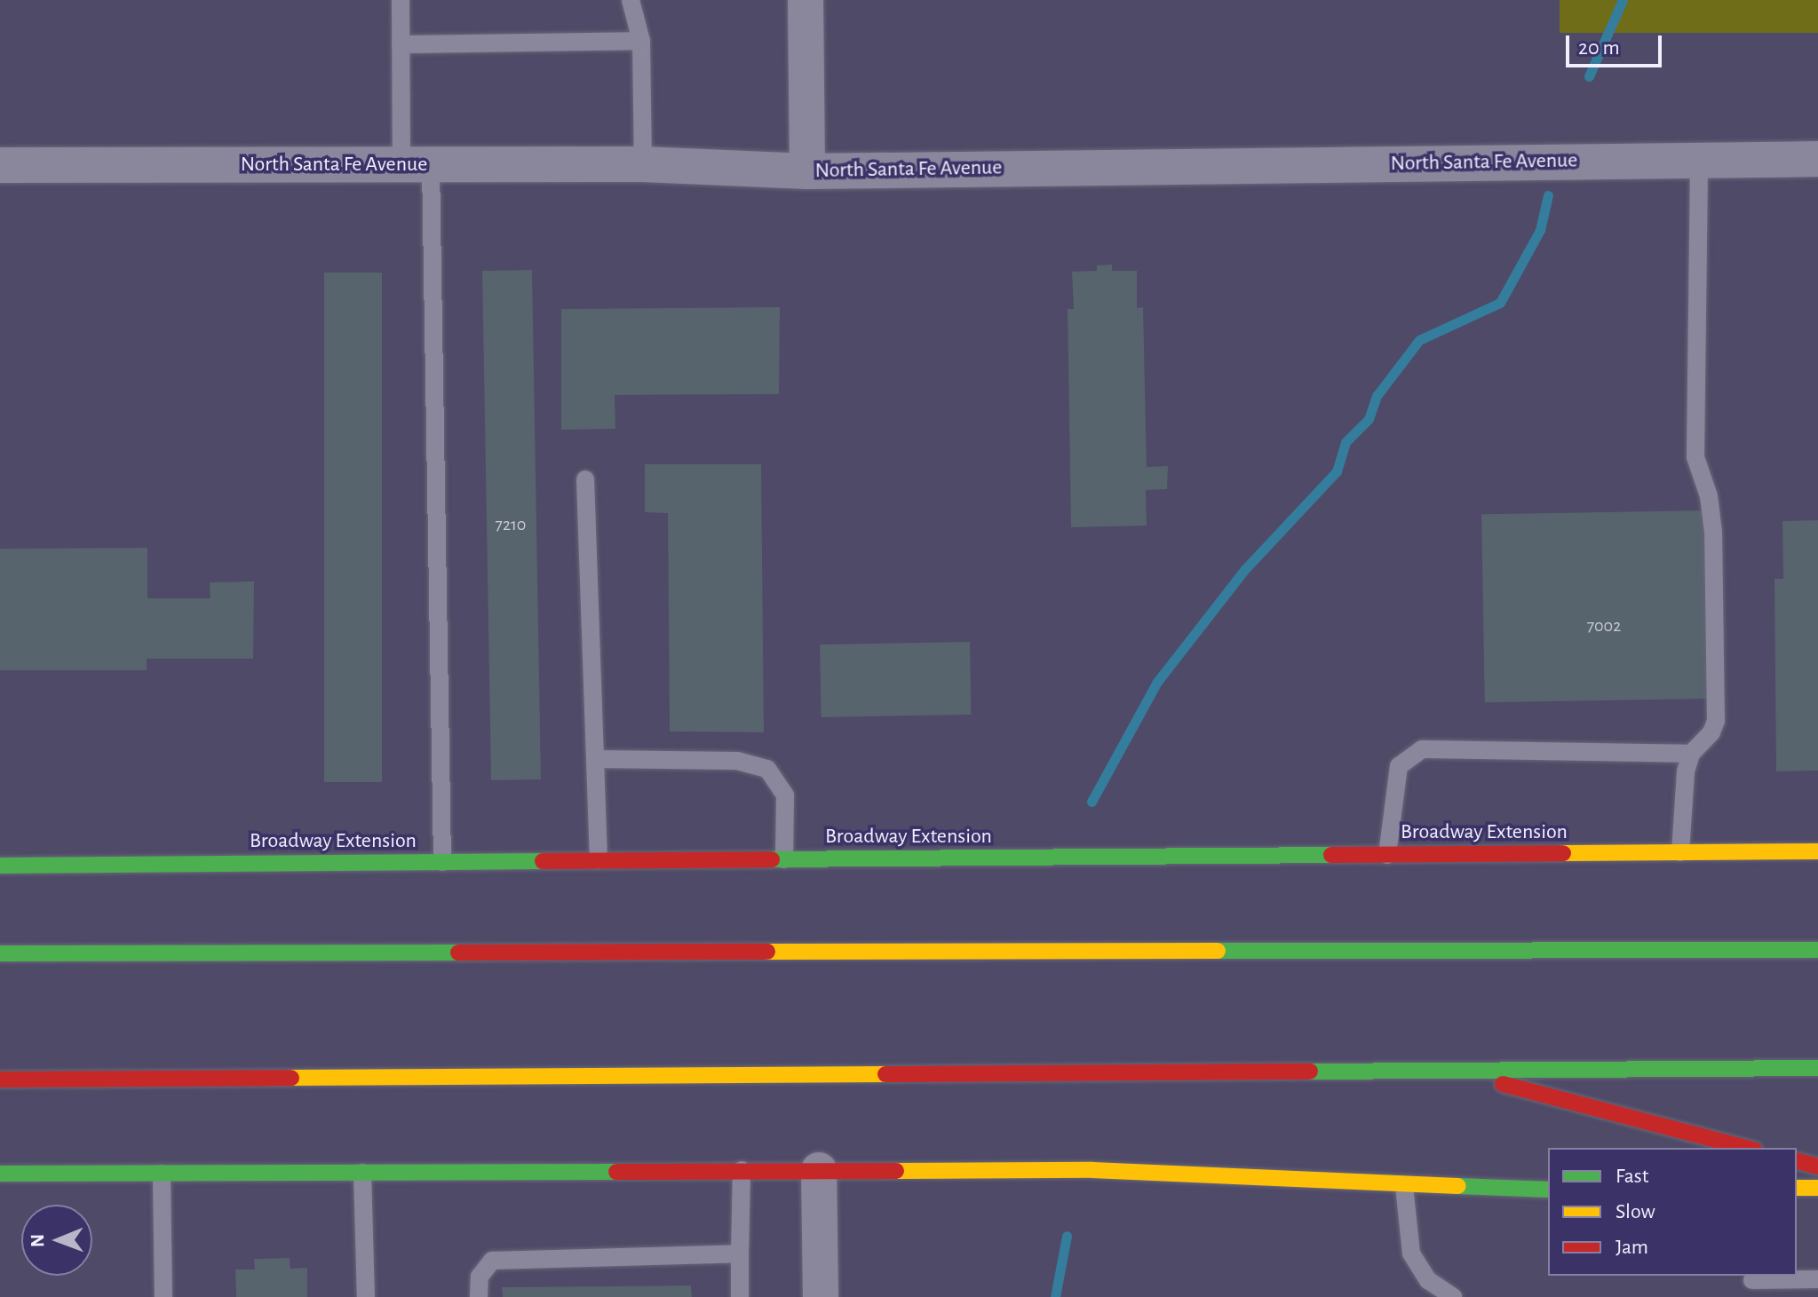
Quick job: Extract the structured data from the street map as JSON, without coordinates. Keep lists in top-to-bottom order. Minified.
{"streets":{"main road":["Broadway Extension"],"street":["North Santa Fe Avenue"]},"house_numbers":["7210","7002"],"legend":["Fast","Slow","Jam"],"scale_bar":"20 m","north":"left"}
